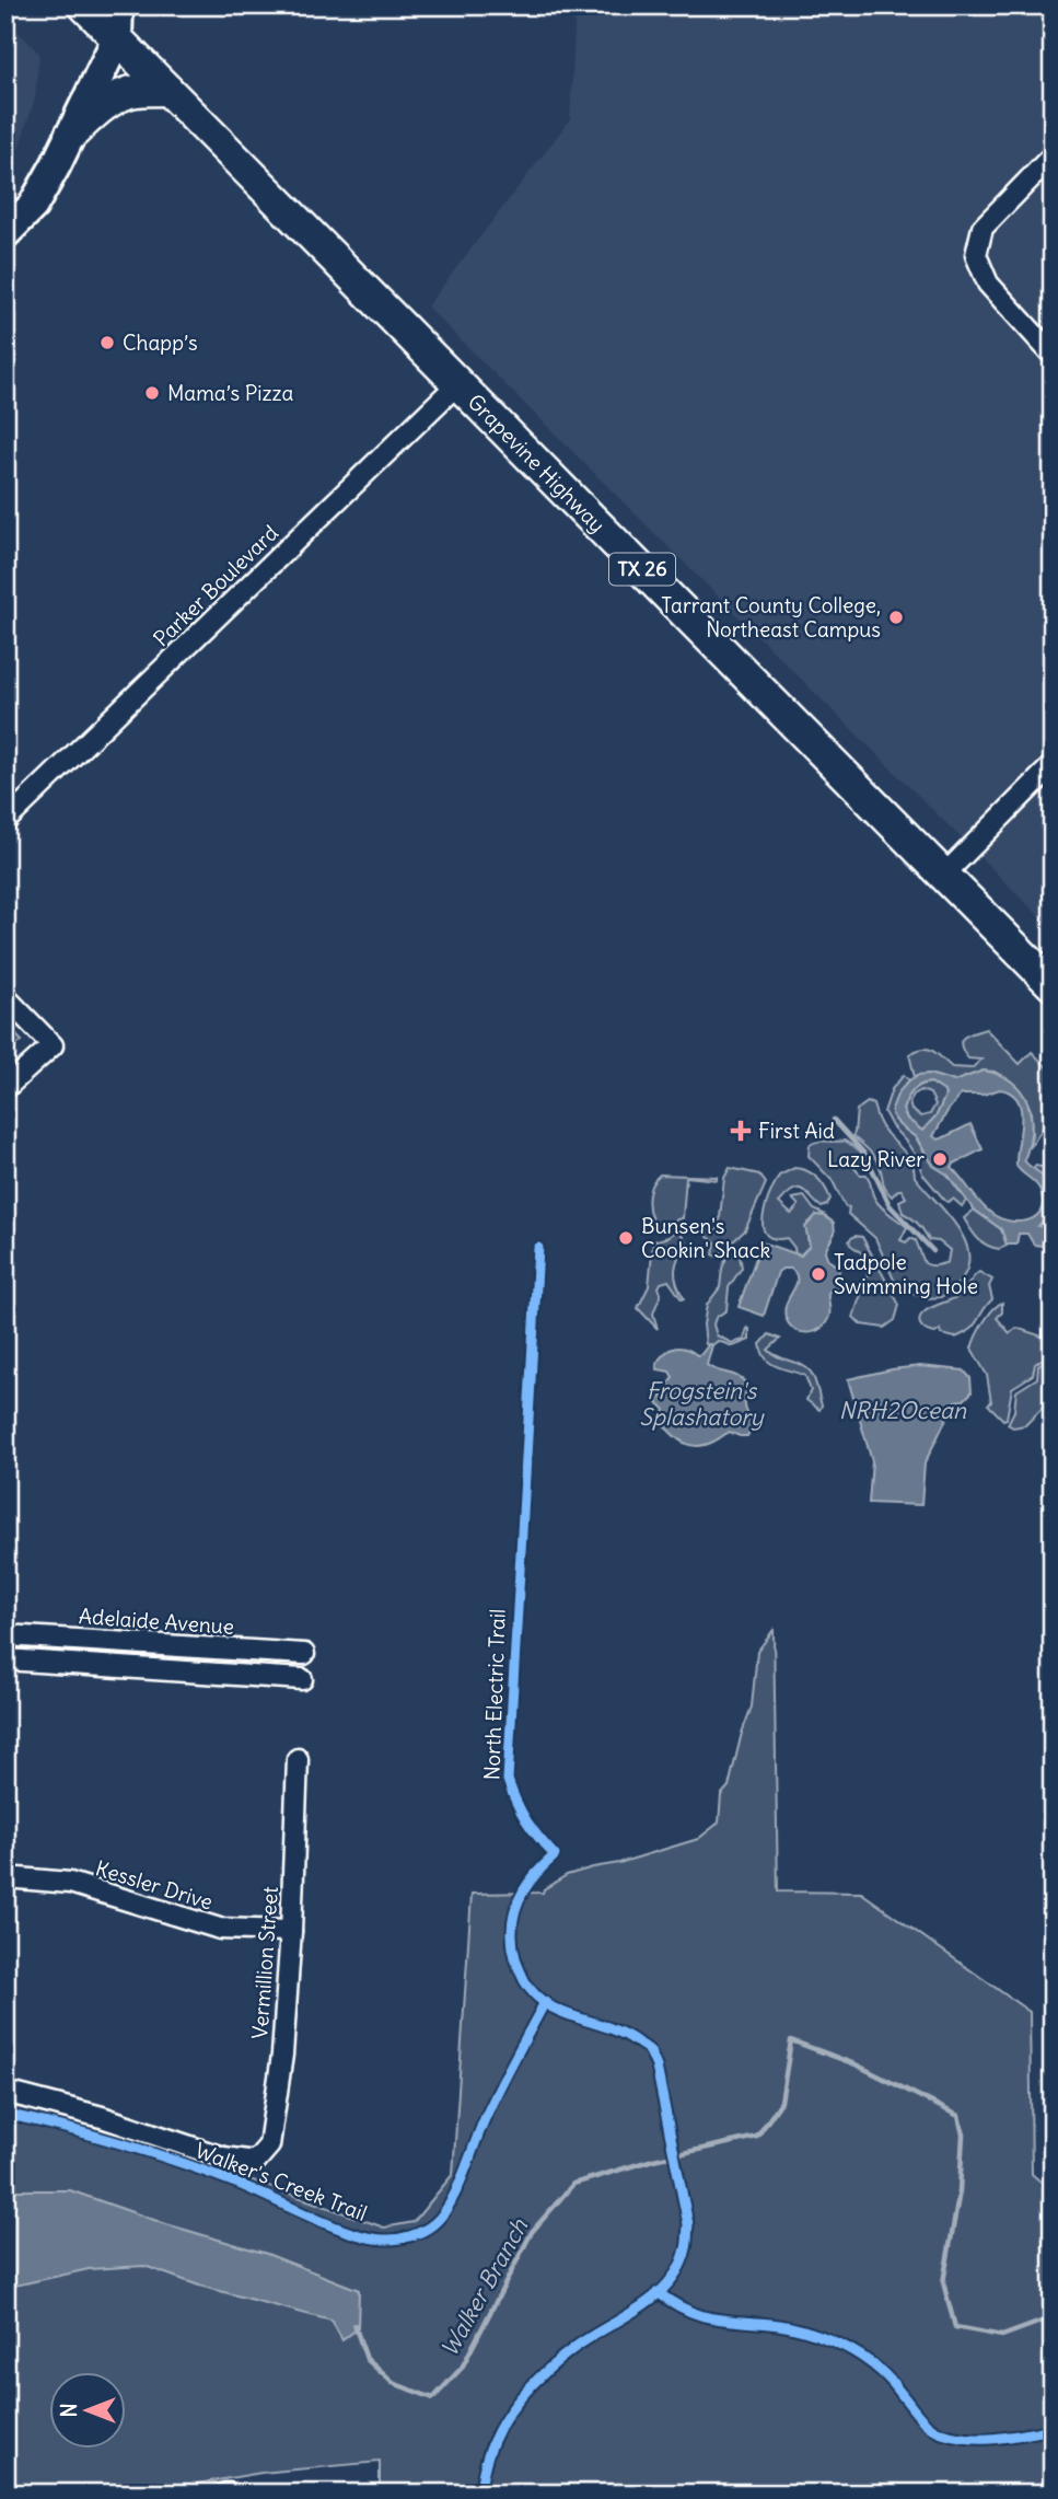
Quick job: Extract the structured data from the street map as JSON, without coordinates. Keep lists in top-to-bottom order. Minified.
{"streets":{"main road":["Grapevine Highway","TX 26"],"street":["Parker Boulevard","Adelaide Avenue","Kessler Drive","Vermillion Street"],"cycle path":["North Electric Trail","Walker's Creek Trail"]},"crossings":[["Grapevine Highway","Parker Boulevard"],["Kessler Drive","Vermillion Street"]],"water":["Frogstein's Splashatory","NRH2Ocean","Walker Branch"],"places":{"other":["Chapp’s","Mama’s Pizza","Tarrant County College, Northeast Campus","Lazy River","Bunsen's Cookin' Shack","Tadpole Swimming Hole"],"health":["First Aid"]},"north":"left"}
